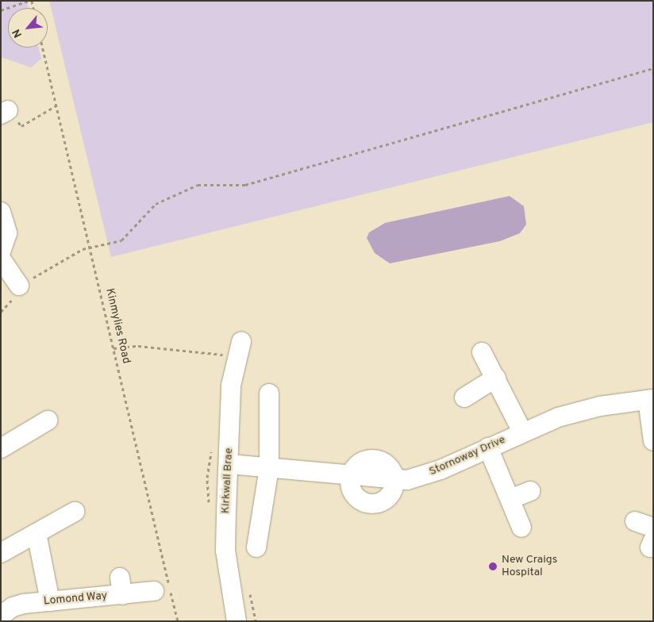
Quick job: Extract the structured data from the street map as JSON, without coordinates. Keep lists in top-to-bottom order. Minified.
{"streets":{"street":["Stornoway Drive","Kirkwall Brae","Lomond Way"],"path":["Kinmylies Road"]},"crossings":[["Stornoway Drive","Kirkwall Brae"]],"places":["New Craigs Hospital"],"north":"bottom left"}
